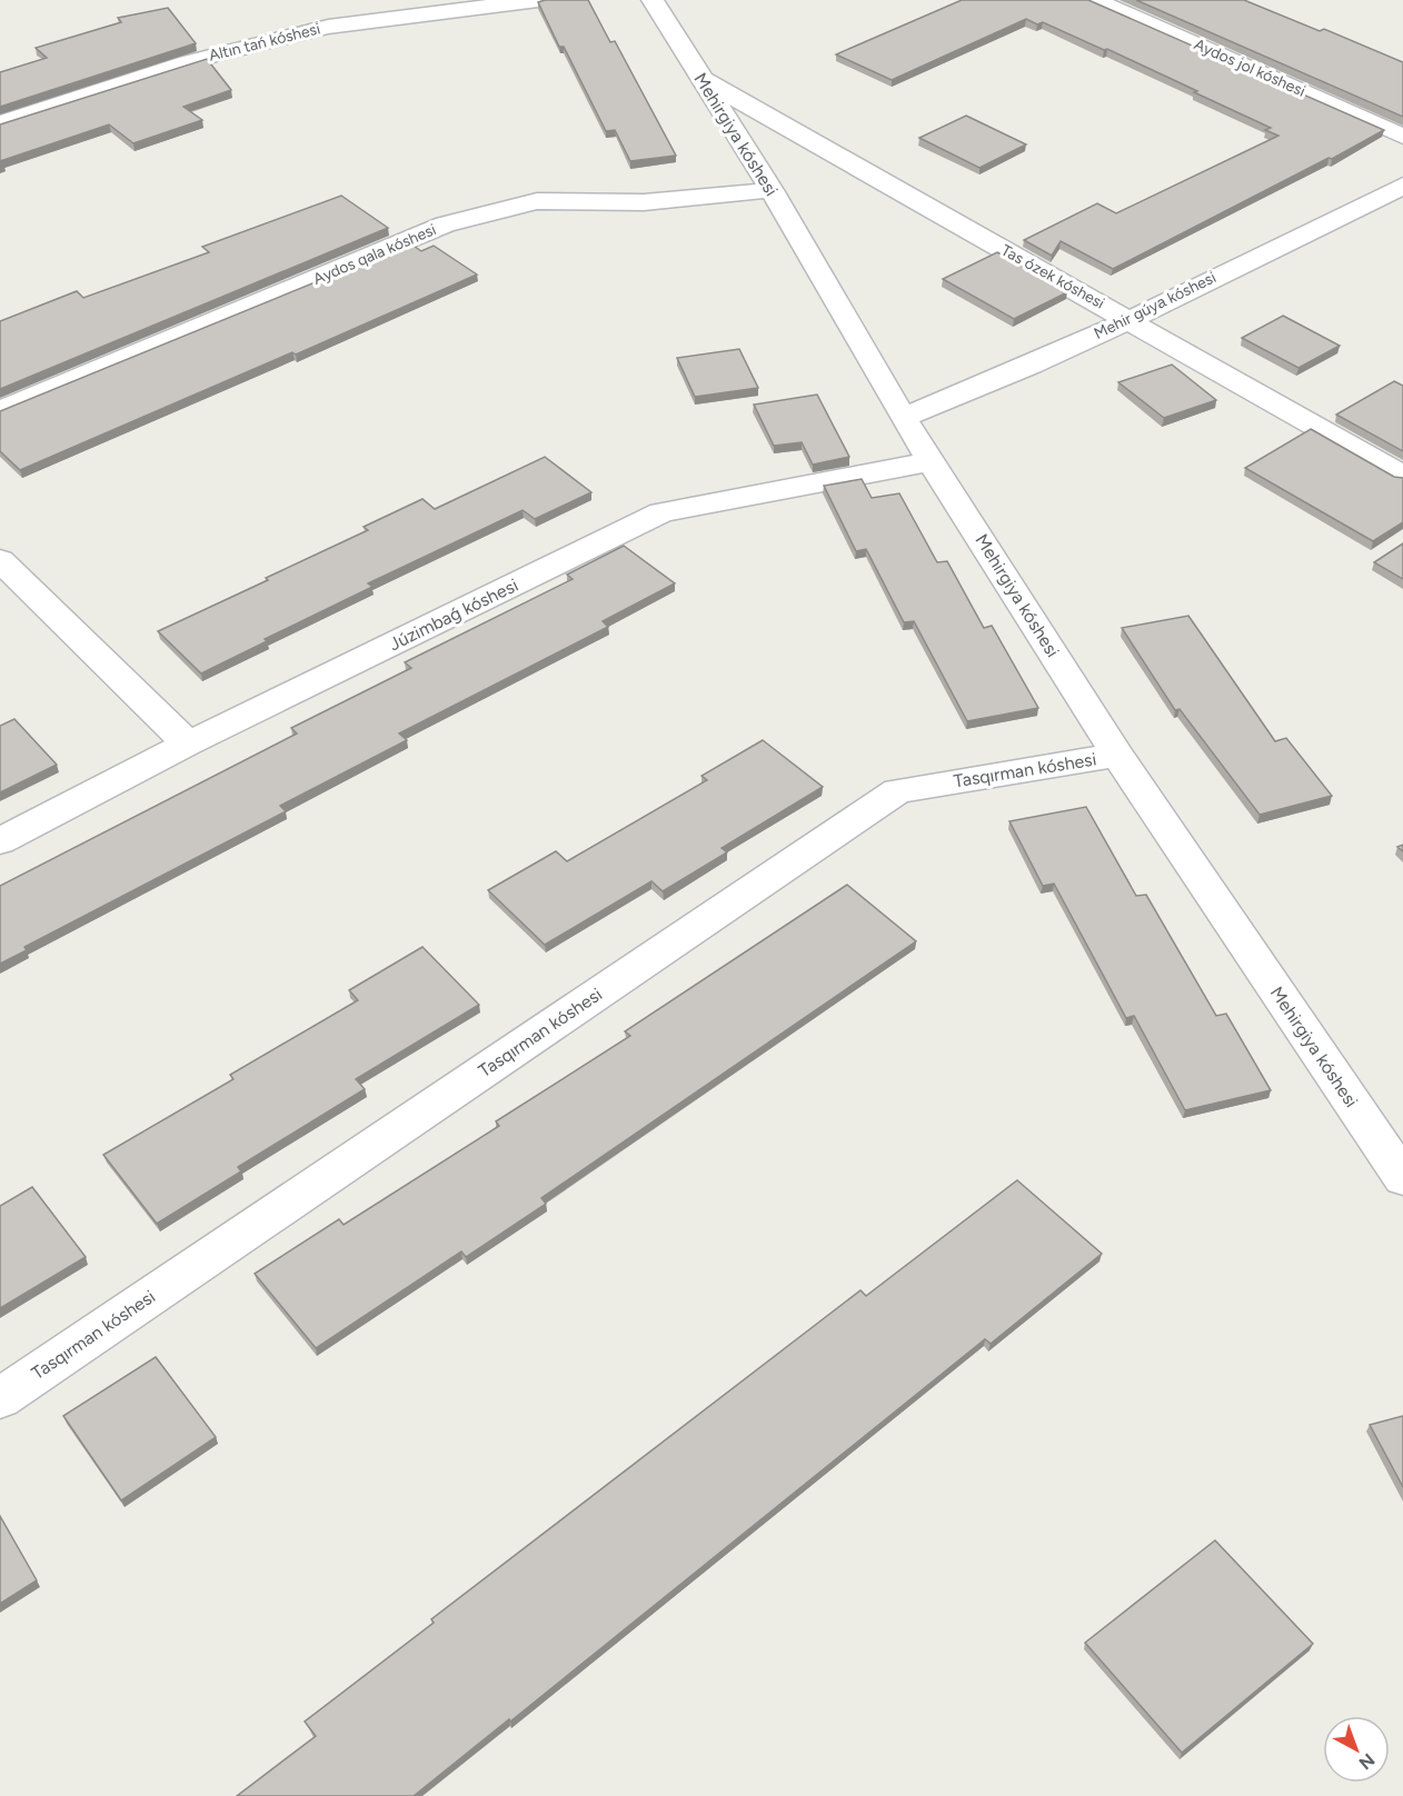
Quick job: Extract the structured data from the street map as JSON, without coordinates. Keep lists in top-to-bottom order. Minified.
{"streets":{"street":["Altın tań kóshesi","Aydos jol kóshesi","Mehirgiya kóshesi","Aydos qala kóshesi","Tas ózek kóshesi","Mehir gúyа kóshesi","Júzimbaǵ kóshesi","Tasqırman kóshesi"]},"crossings":[["Mehirgiya kóshesi","Aydos qala kóshesi"],["Mehirgiya kóshesi","Tas ózek kóshesi"],["Mehirgiya kóshesi","Mehir gúyа kóshesi"],["Mehirgiya kóshesi","Júzimbaǵ kóshesi"],["Mehirgiya kóshesi","Tasqırman kóshesi"],["Tas ózek kóshesi","Mehir gúyа kóshesi"]],"north":"bottom right"}
